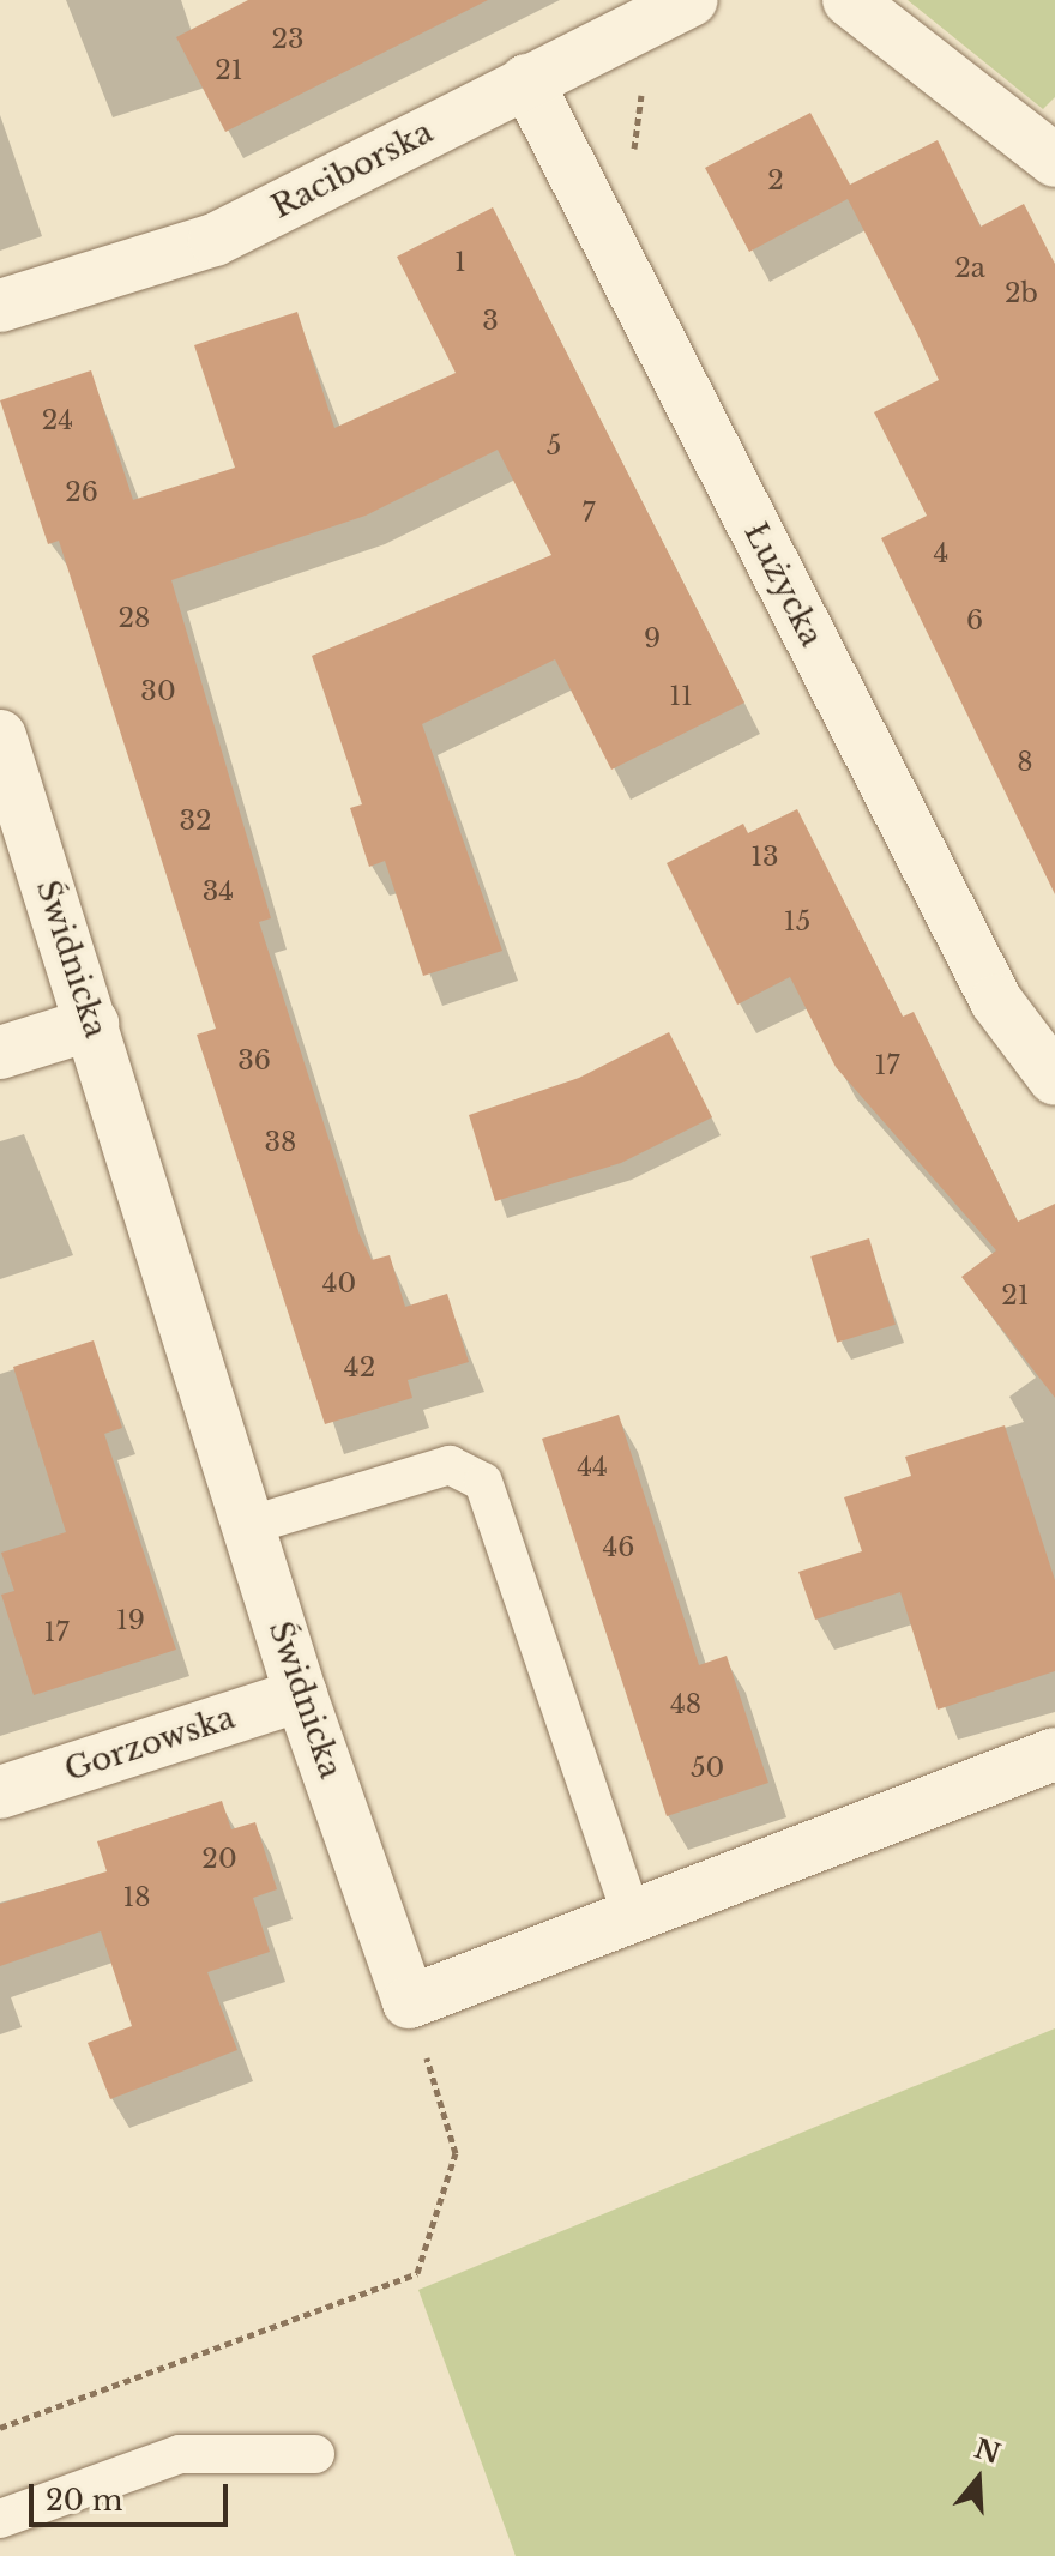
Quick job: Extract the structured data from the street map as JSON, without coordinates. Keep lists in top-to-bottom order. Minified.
{"streets":{"street":["Raciborska","Łużycka","Świdnicka","Gorzowska"]},"crossings":[["Raciborska","Łużycka"],["Świdnicka","Gorzowska"]],"house_numbers":["23","21","2","1","2a","2b","3","24","5","26","7","4","28","6","9","30","11","8","32","13","34","15","36","17","38","40","21","42","44","46","19","17","48","50","20","18"],"scale_bar":"20 m","north":"top"}
